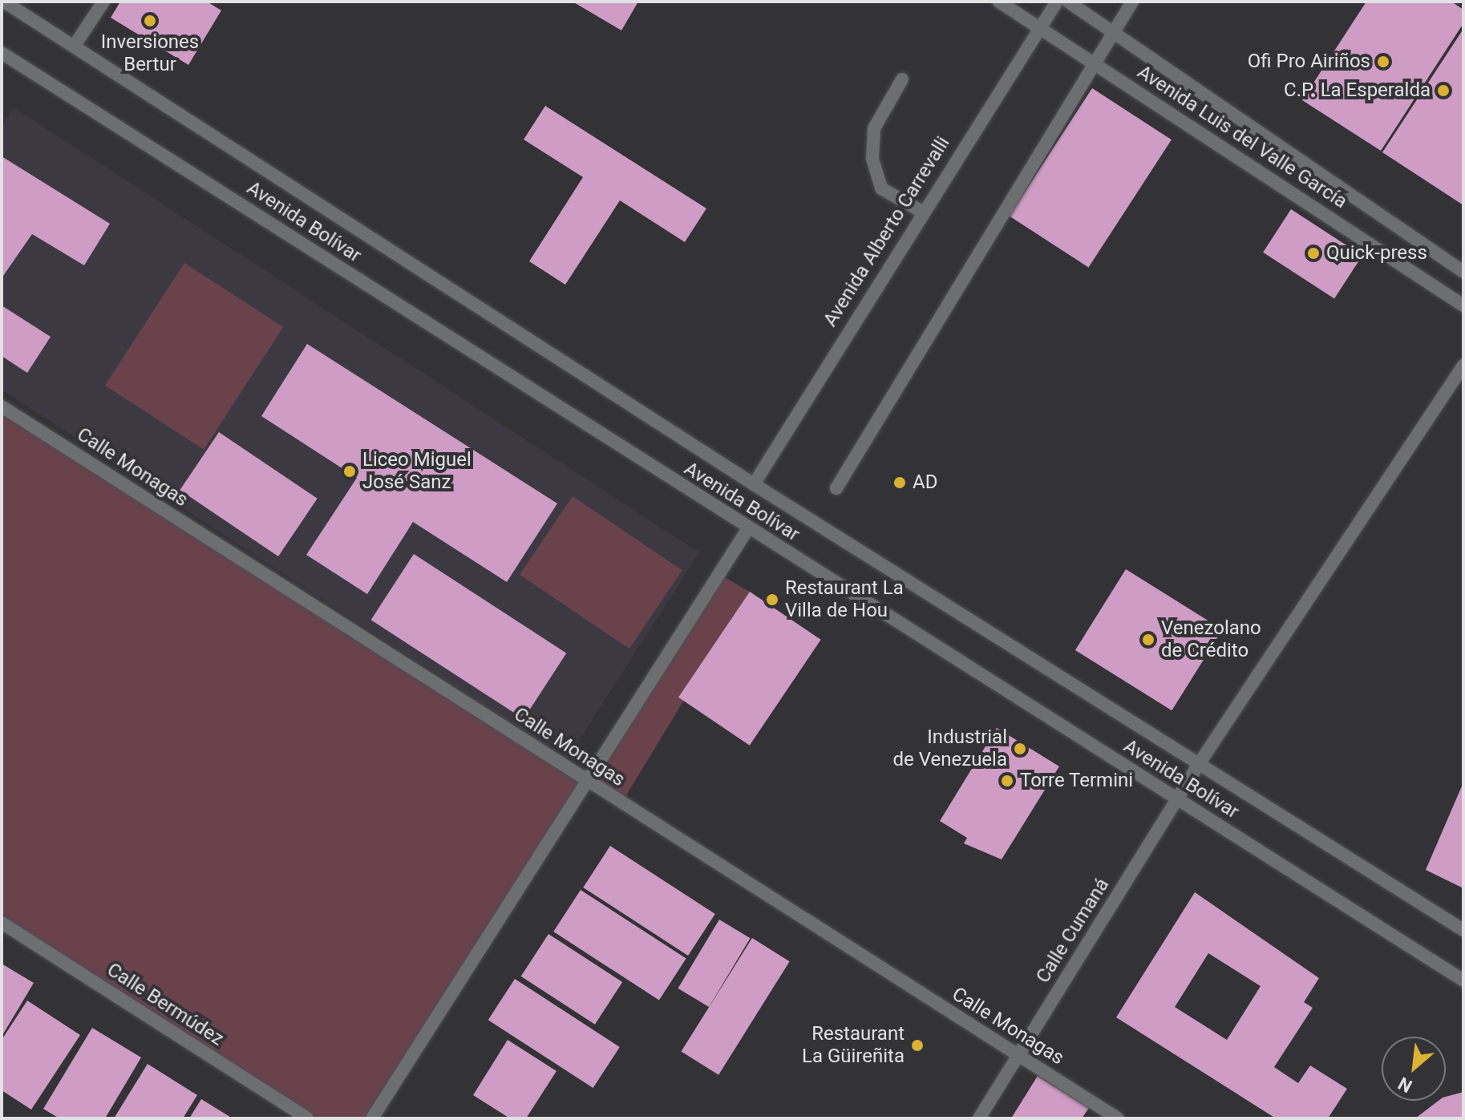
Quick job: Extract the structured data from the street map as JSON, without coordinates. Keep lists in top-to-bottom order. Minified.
{"streets":{"street":["Avenida Luis del Valle García","Avenida Bolívar","Avenida Alberto Carrevalli","Calle Monagas","Calle Cumaná","Calle Bermúdez"]},"crossings":[["Avenida Luis del Valle García","Avenida Alberto Carrevalli"],["Avenida Bolívar","Avenida Alberto Carrevalli"],["Avenida Bolívar","Calle Cumaná"],["Calle Monagas","Calle Cumaná"]],"places":["Inversiones Bertur","Ofi Pro Airiños","C.P. La Esperalda","Quick-press","Liceo Miguel José Sanz","AD","Restaurant La Villa de Hou","Venezolano de Crédito","Industrial de Venezuela","Torre Termini","Restaurant La Güireñita"],"north":"bottom left"}
